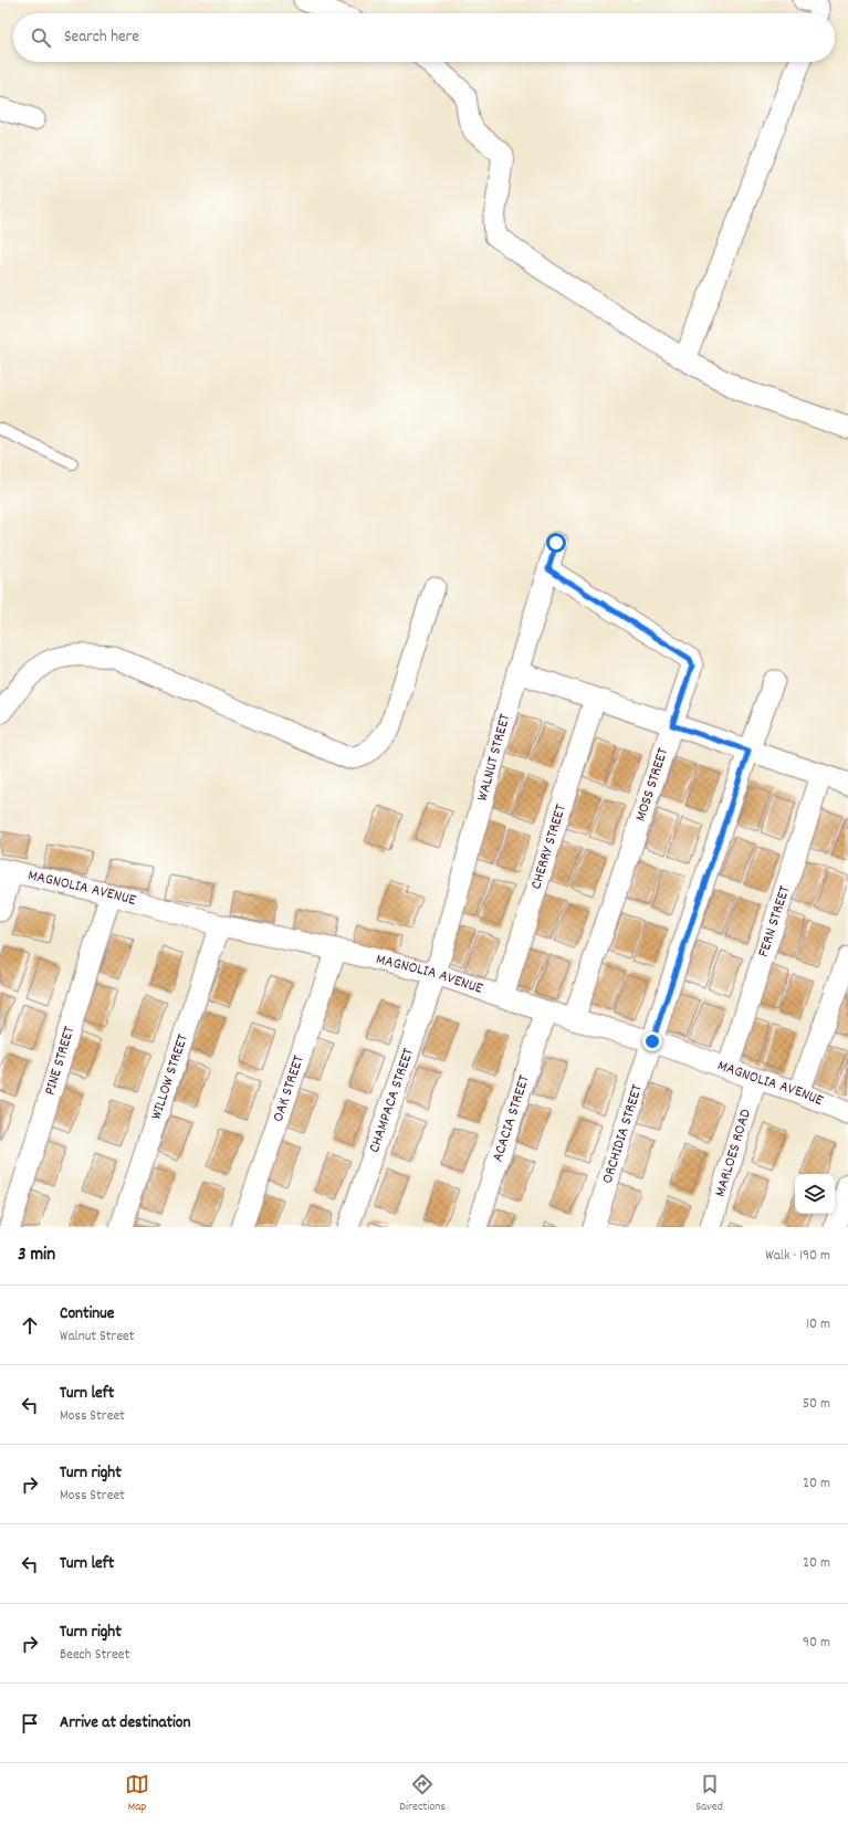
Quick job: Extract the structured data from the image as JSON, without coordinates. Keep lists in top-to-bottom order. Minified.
{"streets":{"street":["WALNUT STREET","MOSS STREET","CHERRY STREET","MAGNOLIA AVENUE","FERN STREET","PINE STREET","WILLOW STREET","OAK STREET","CHAMPACA STREET","ACACIA STREET","ORCHIDIA STREET","MARLOES ROAD"]},"crossings":[["WALNUT STREET","MOSS STREET"],["WALNUT STREET","MAGNOLIA AVENUE"],["WALNUT STREET","CHAMPACA STREET"],["MOSS STREET","MAGNOLIA AVENUE"],["CHERRY STREET","MAGNOLIA AVENUE"],["MAGNOLIA AVENUE","FERN STREET"],["MAGNOLIA AVENUE","PINE STREET"],["MAGNOLIA AVENUE","WILLOW STREET"],["MAGNOLIA AVENUE","OAK STREET"],["MAGNOLIA AVENUE","CHAMPACA STREET"],["MAGNOLIA AVENUE","ACACIA STREET"],["MAGNOLIA AVENUE","ORCHIDIA STREET"],["MAGNOLIA AVENUE","MARLOES ROAD"]],"page":{"search":"Search here","heading":["3 min","Walk · 190 m"],"list":[["Continue","Walnut Street","10 m"],["Turn left","Moss Street","50 m"],["Turn right","Moss Street","20 m"],["Turn left","20 m"],["Turn right","Beech Street","90 m"],"Arrive at destination"],"nav":["Map","Directions","Saved"]}}
